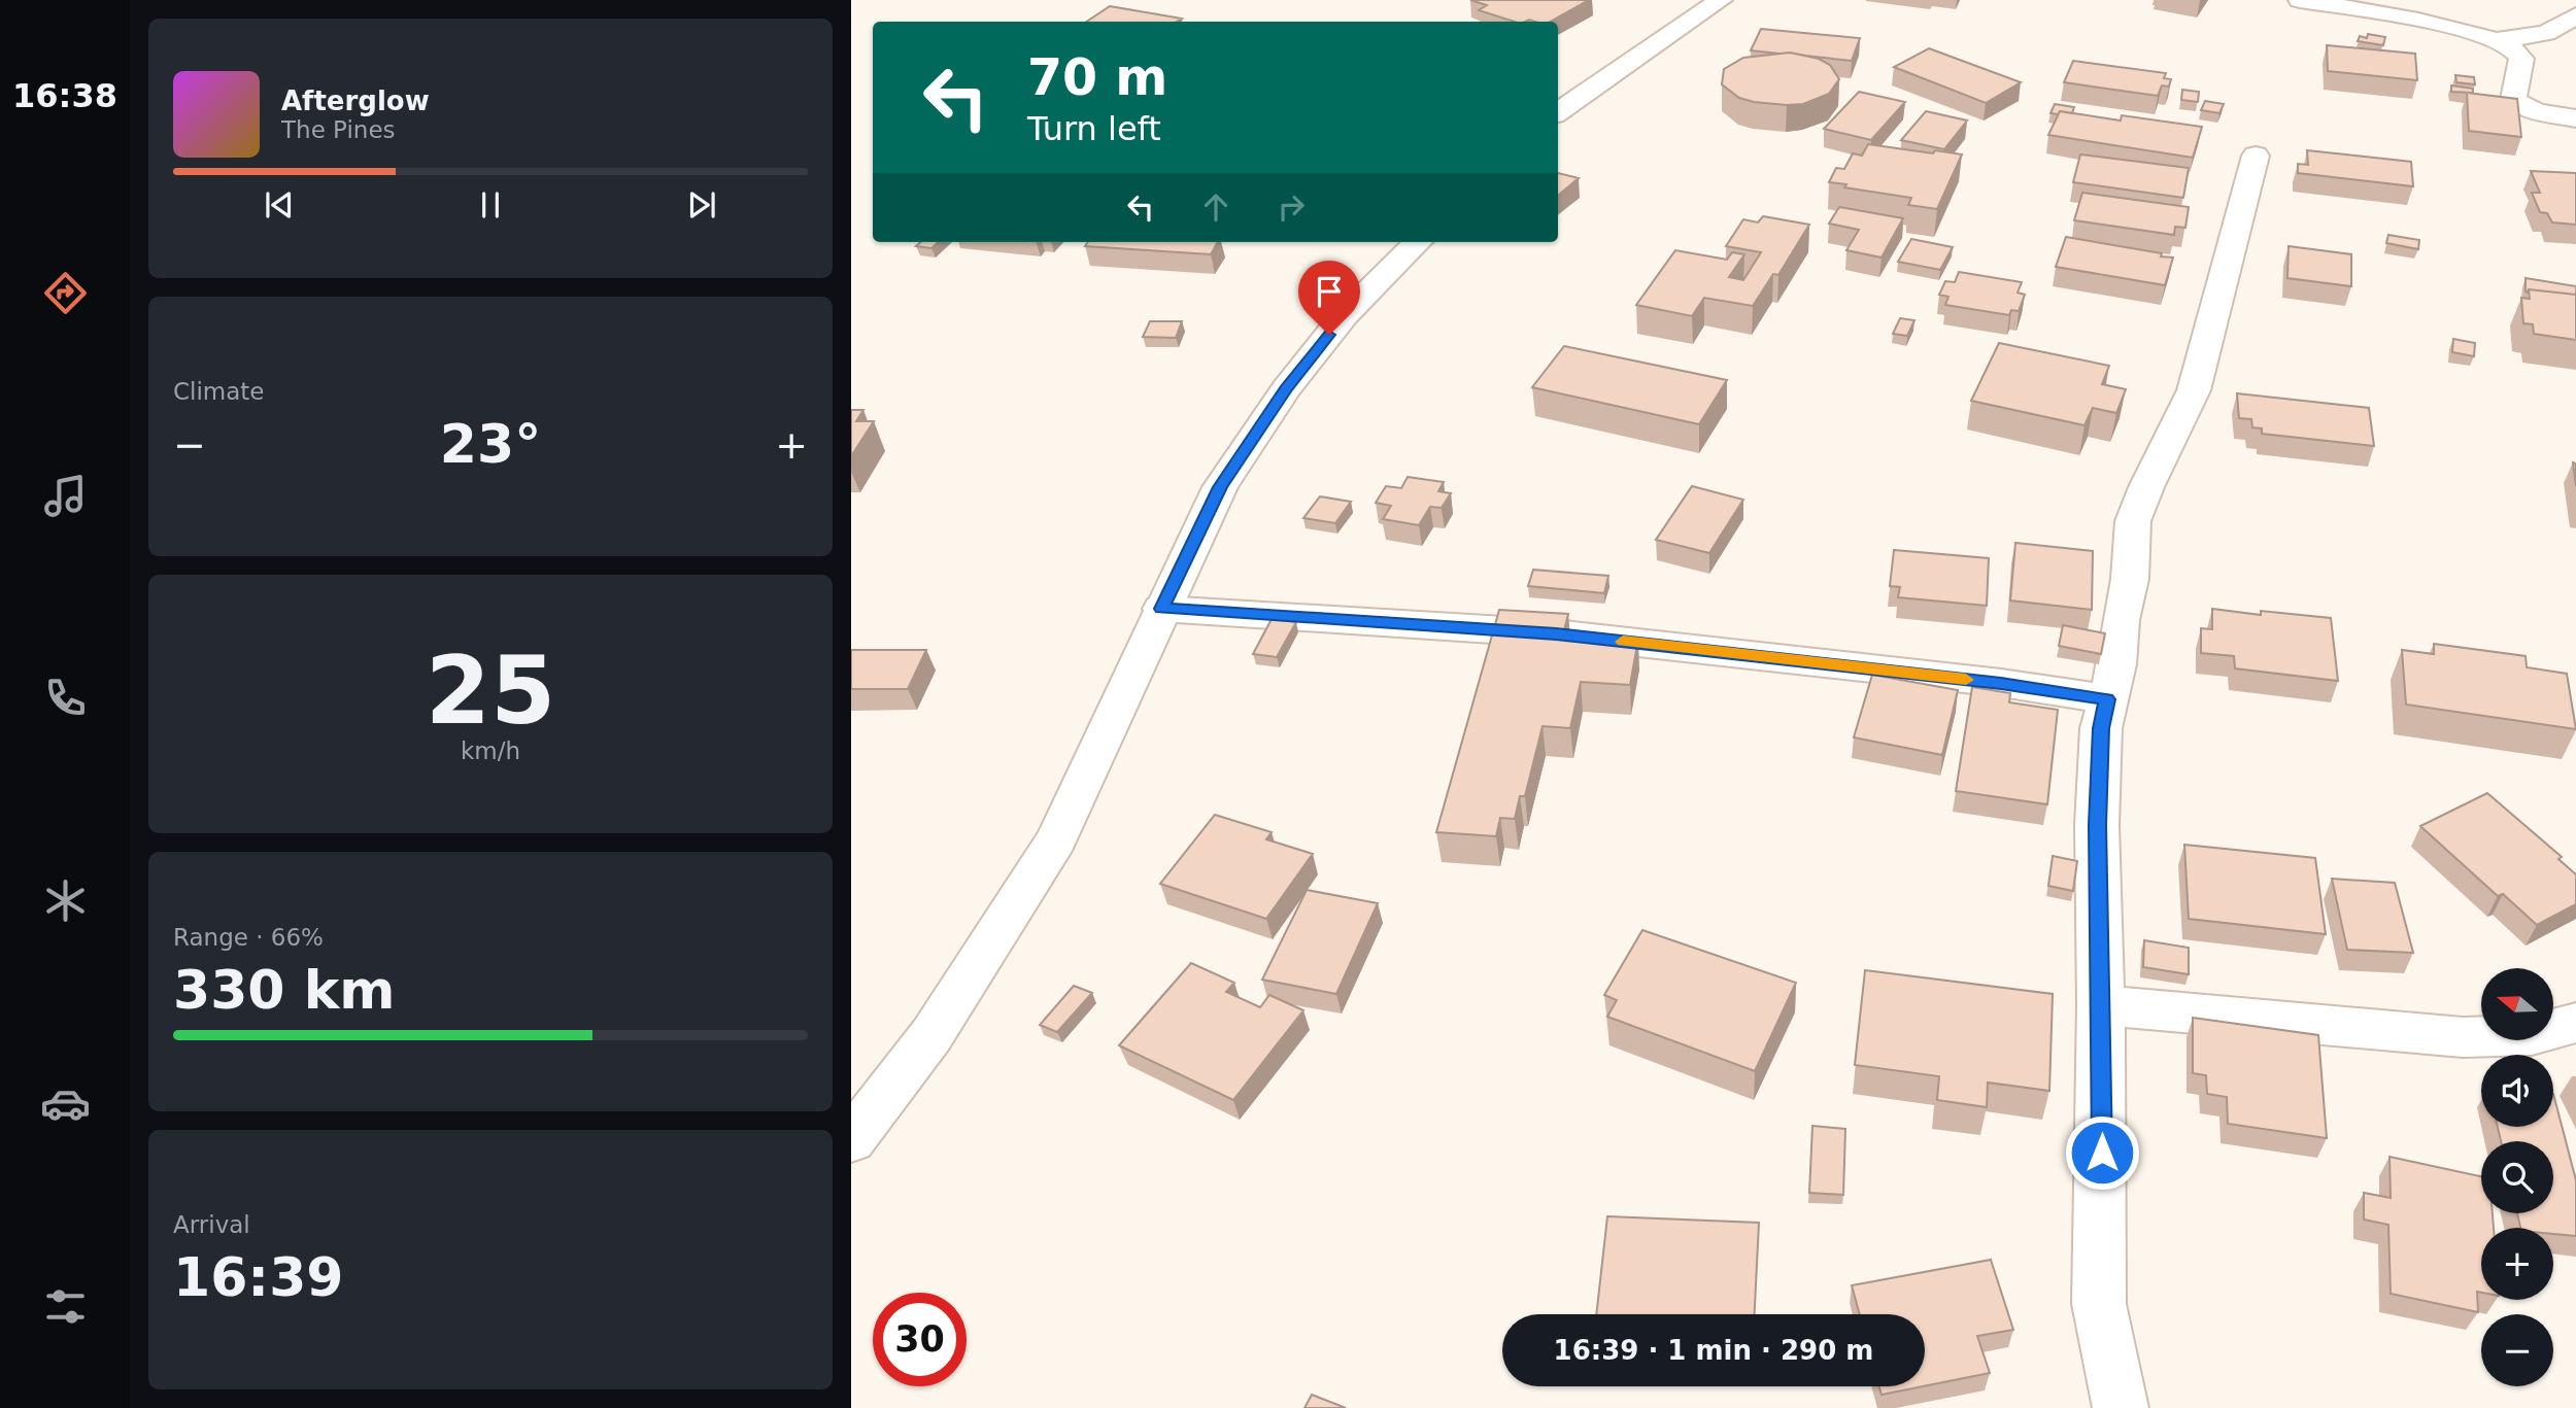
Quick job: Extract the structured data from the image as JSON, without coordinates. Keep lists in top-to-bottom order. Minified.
{"north":"left","page":{"tabs":"16:38","turn":["70 m","Turn left"],"song":["Afterglow","The Pines"],"tile":["Climate",["25","km/h"],["Range · 66%","330 km"],["Arrival","16:39"]],"heat":["−","23°","+"],"map_buttons":["+","−"],"limit":"30","trip":"16:39 · 1 min · 290 m"}}
